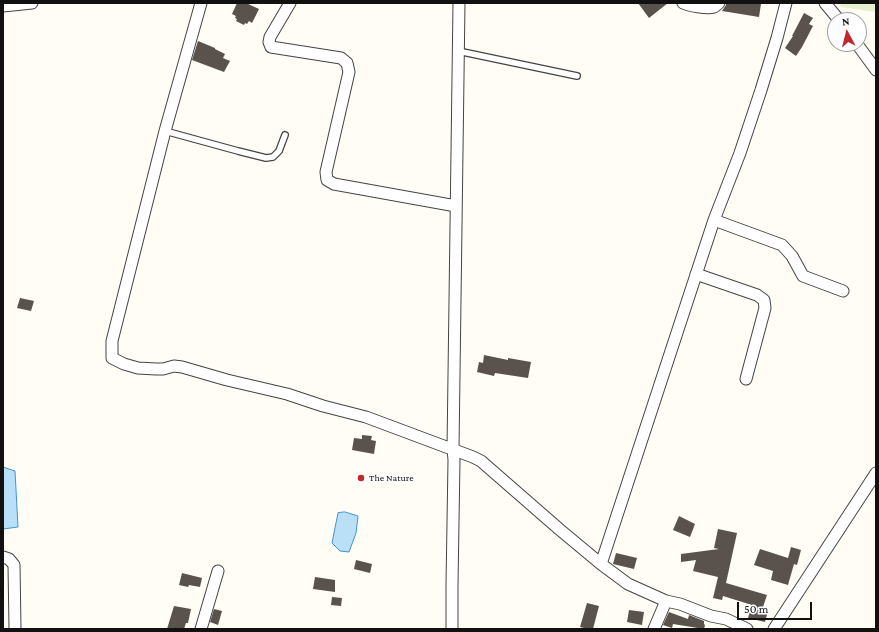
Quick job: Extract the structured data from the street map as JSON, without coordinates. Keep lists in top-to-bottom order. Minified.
{"places":["The Nature"],"scale_bar":"50 m","north":"top"}
